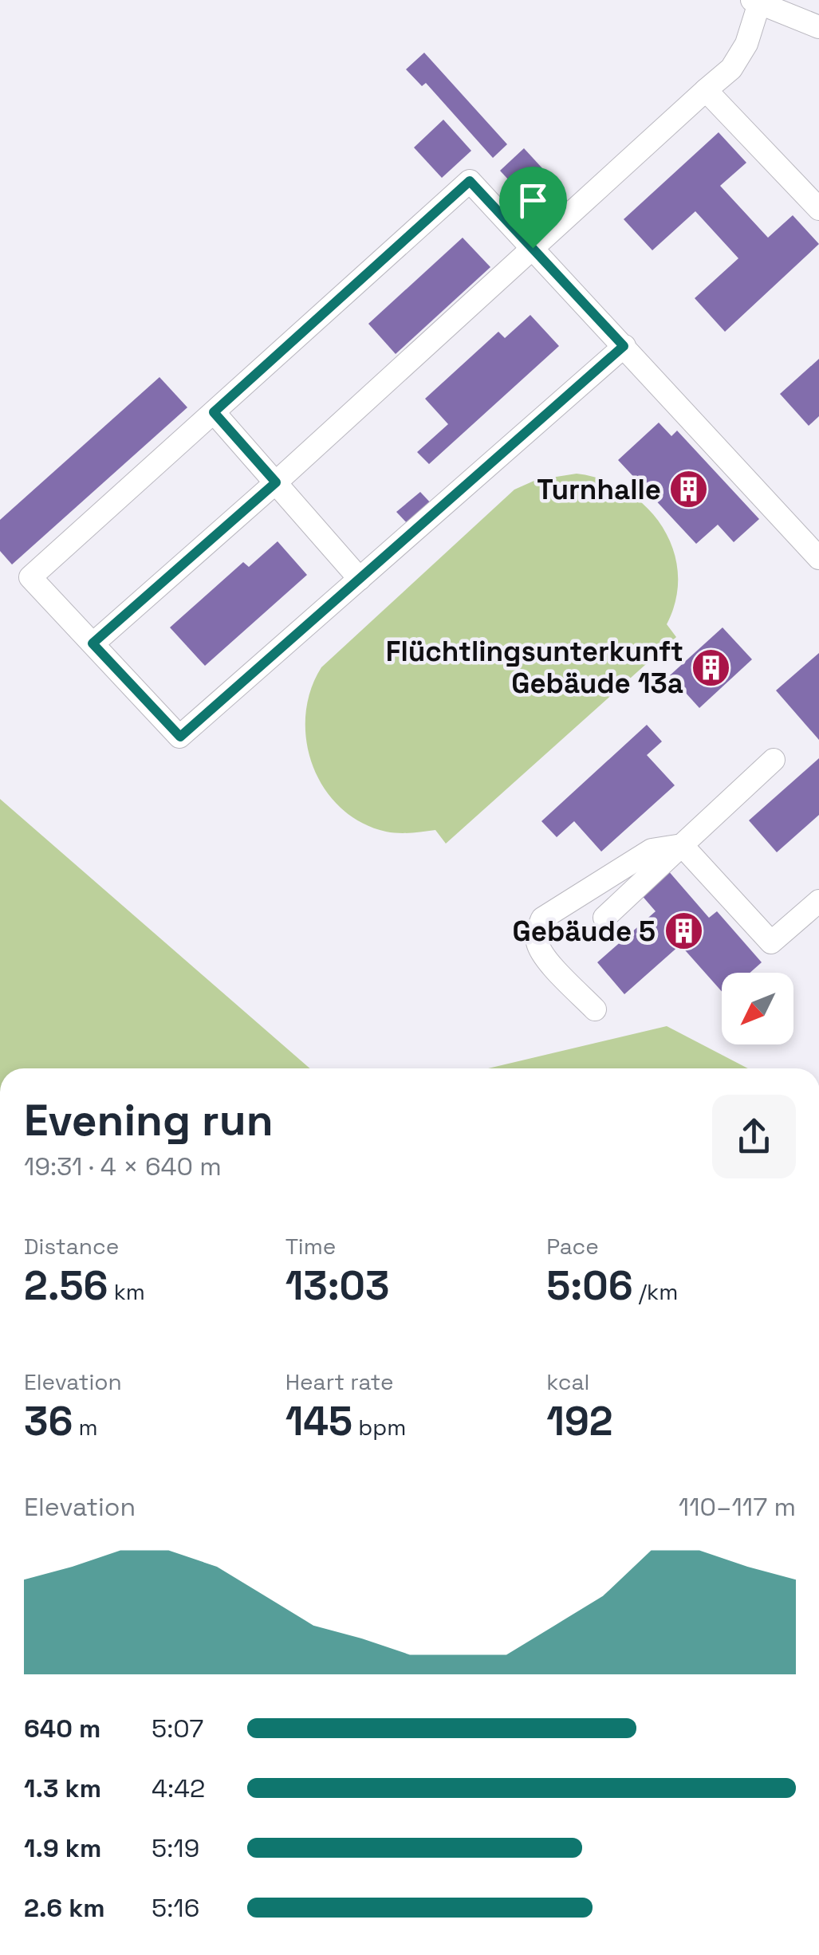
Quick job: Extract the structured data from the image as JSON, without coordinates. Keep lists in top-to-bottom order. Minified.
{"places":{"building":["Turnhalle","Flüchtlingsunterkunft Gebäude 13a","Gebäude 5"]},"north":"bottom left","page":{"heading":["Evening run","19:31 · 4 × 640 m"],"stats":[["Distance","2.56 km"],["Time","13:03"],["Pace","5:06 /km"],["Elevation","36 m"],["Heart rate","145 bpm"],["kcal","192"]],"chart":["Elevation","110–117 m"],"list":[{"name":"640 m","note":"5:07"},{"name":"1.3 km","note":"4:42"},{"name":"1.9 km","note":"5:19"},{"name":"2.6 km","note":"5:16"}]}}
